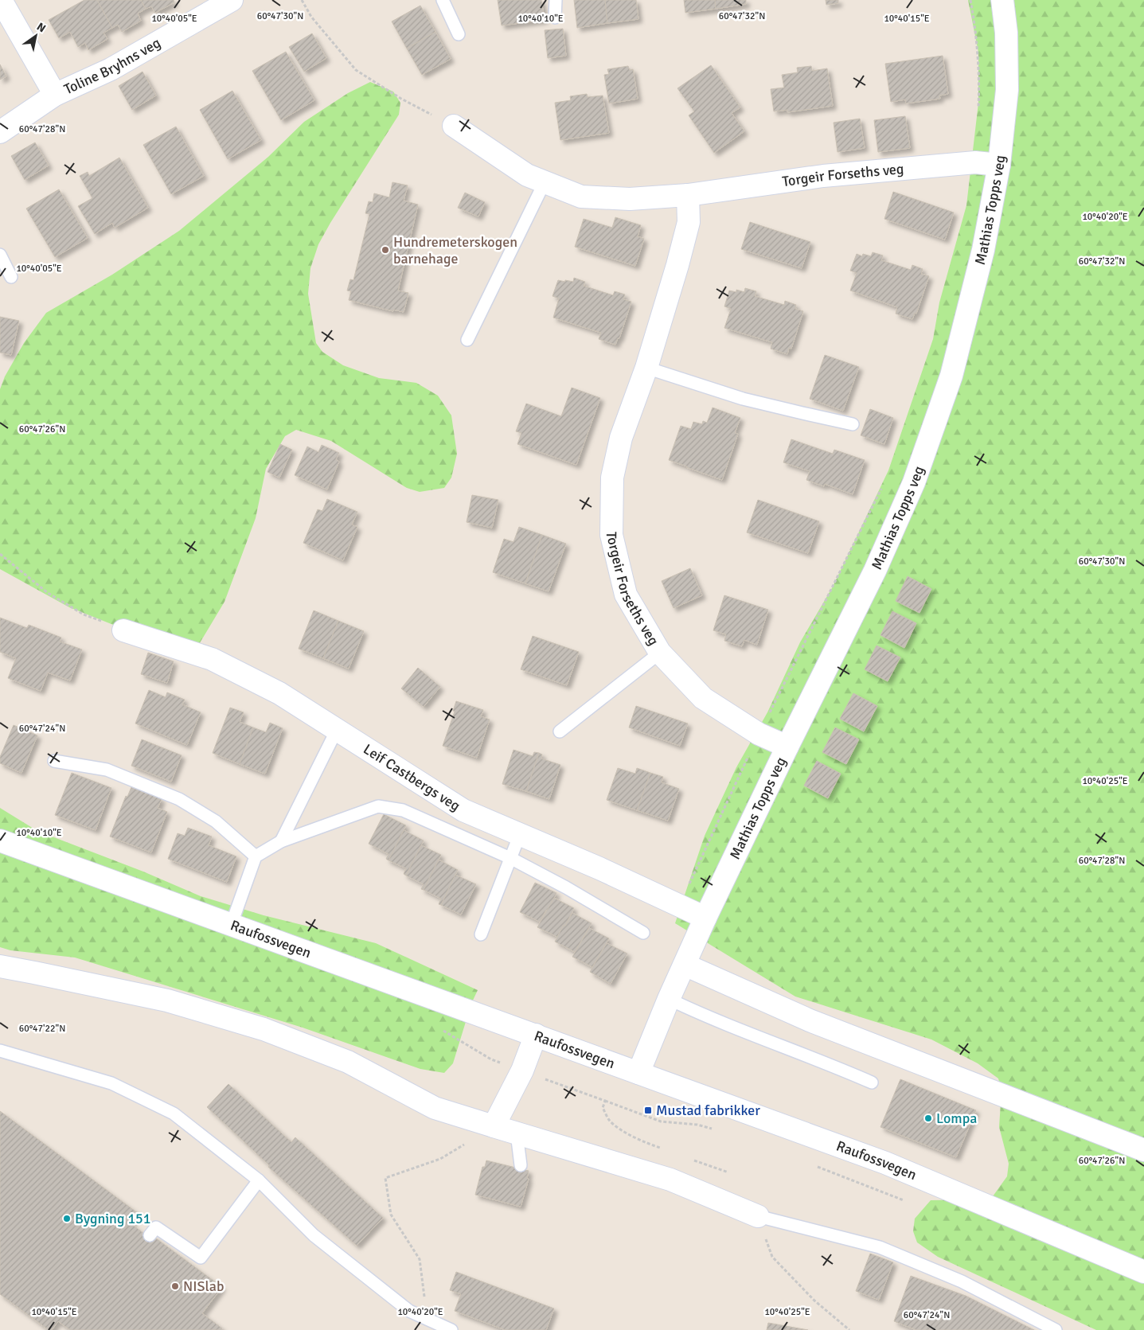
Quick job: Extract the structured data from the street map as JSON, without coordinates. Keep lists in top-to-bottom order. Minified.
{"streets":{"street":["Toline Bryhns veg","Torgeir Forseths veg","Mathias Topps veg","Leif Castbergs veg","Raufossvegen"]},"crossings":[["Torgeir Forseths veg","Mathias Topps veg"],["Mathias Topps veg","Leif Castbergs veg"],["Mathias Topps veg","Raufossvegen"]],"places":{"other":["Hundremeterskogen barnehage","Lompa","Bygning 151","NISlab"],"transit":["Mustad fabrikker"]},"north":"top right","coordinates":["60°47'30\"N","60°47'32\"N","10°40'05\"E","10°40'10\"E","10°40'15\"E","60°47'28\"N","10°40'20\"E","60°47'26\"N","60°47'24\"N","10°40'25\"E","60°47'22\"N"]}
